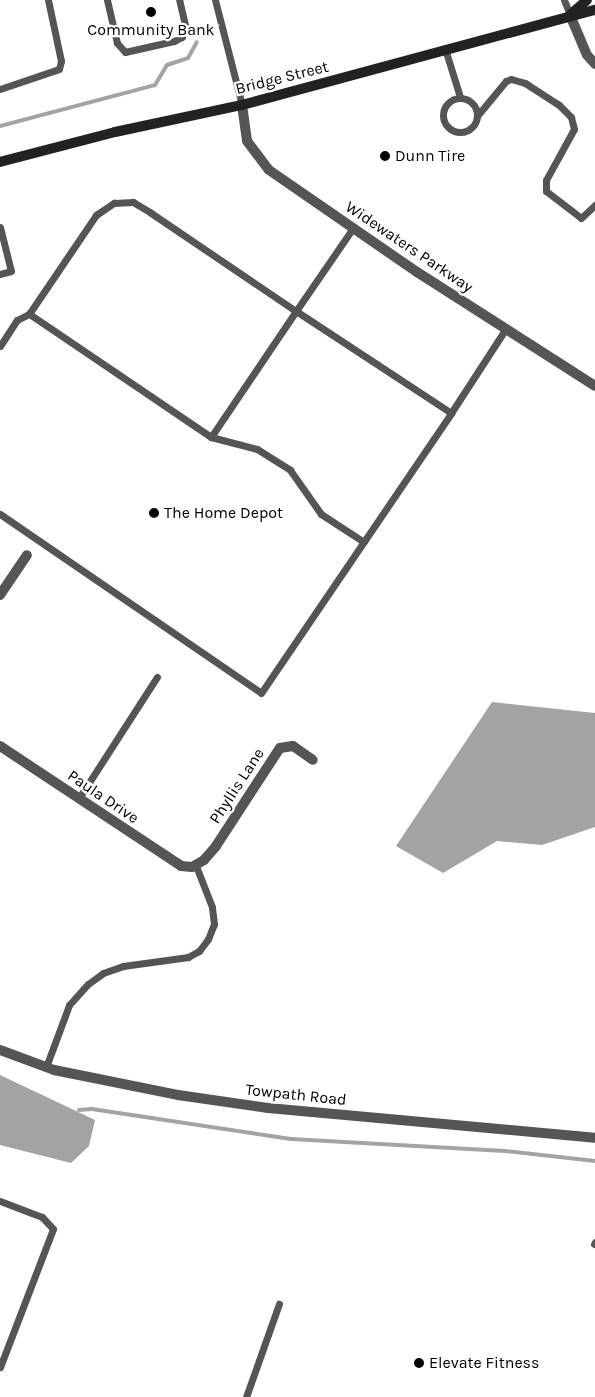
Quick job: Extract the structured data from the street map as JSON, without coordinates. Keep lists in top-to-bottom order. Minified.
{"streets":{"main road":["Bridge Street"],"street":["Widewaters Parkway","Phyllis Lane","Paula Drive","Towpath Road"]},"crossings":[["Bridge Street","Widewaters Parkway"],["Phyllis Lane","Paula Drive"]],"places":["Community Bank","Dunn Tire","The Home Depot","Elevate Fitness"]}
